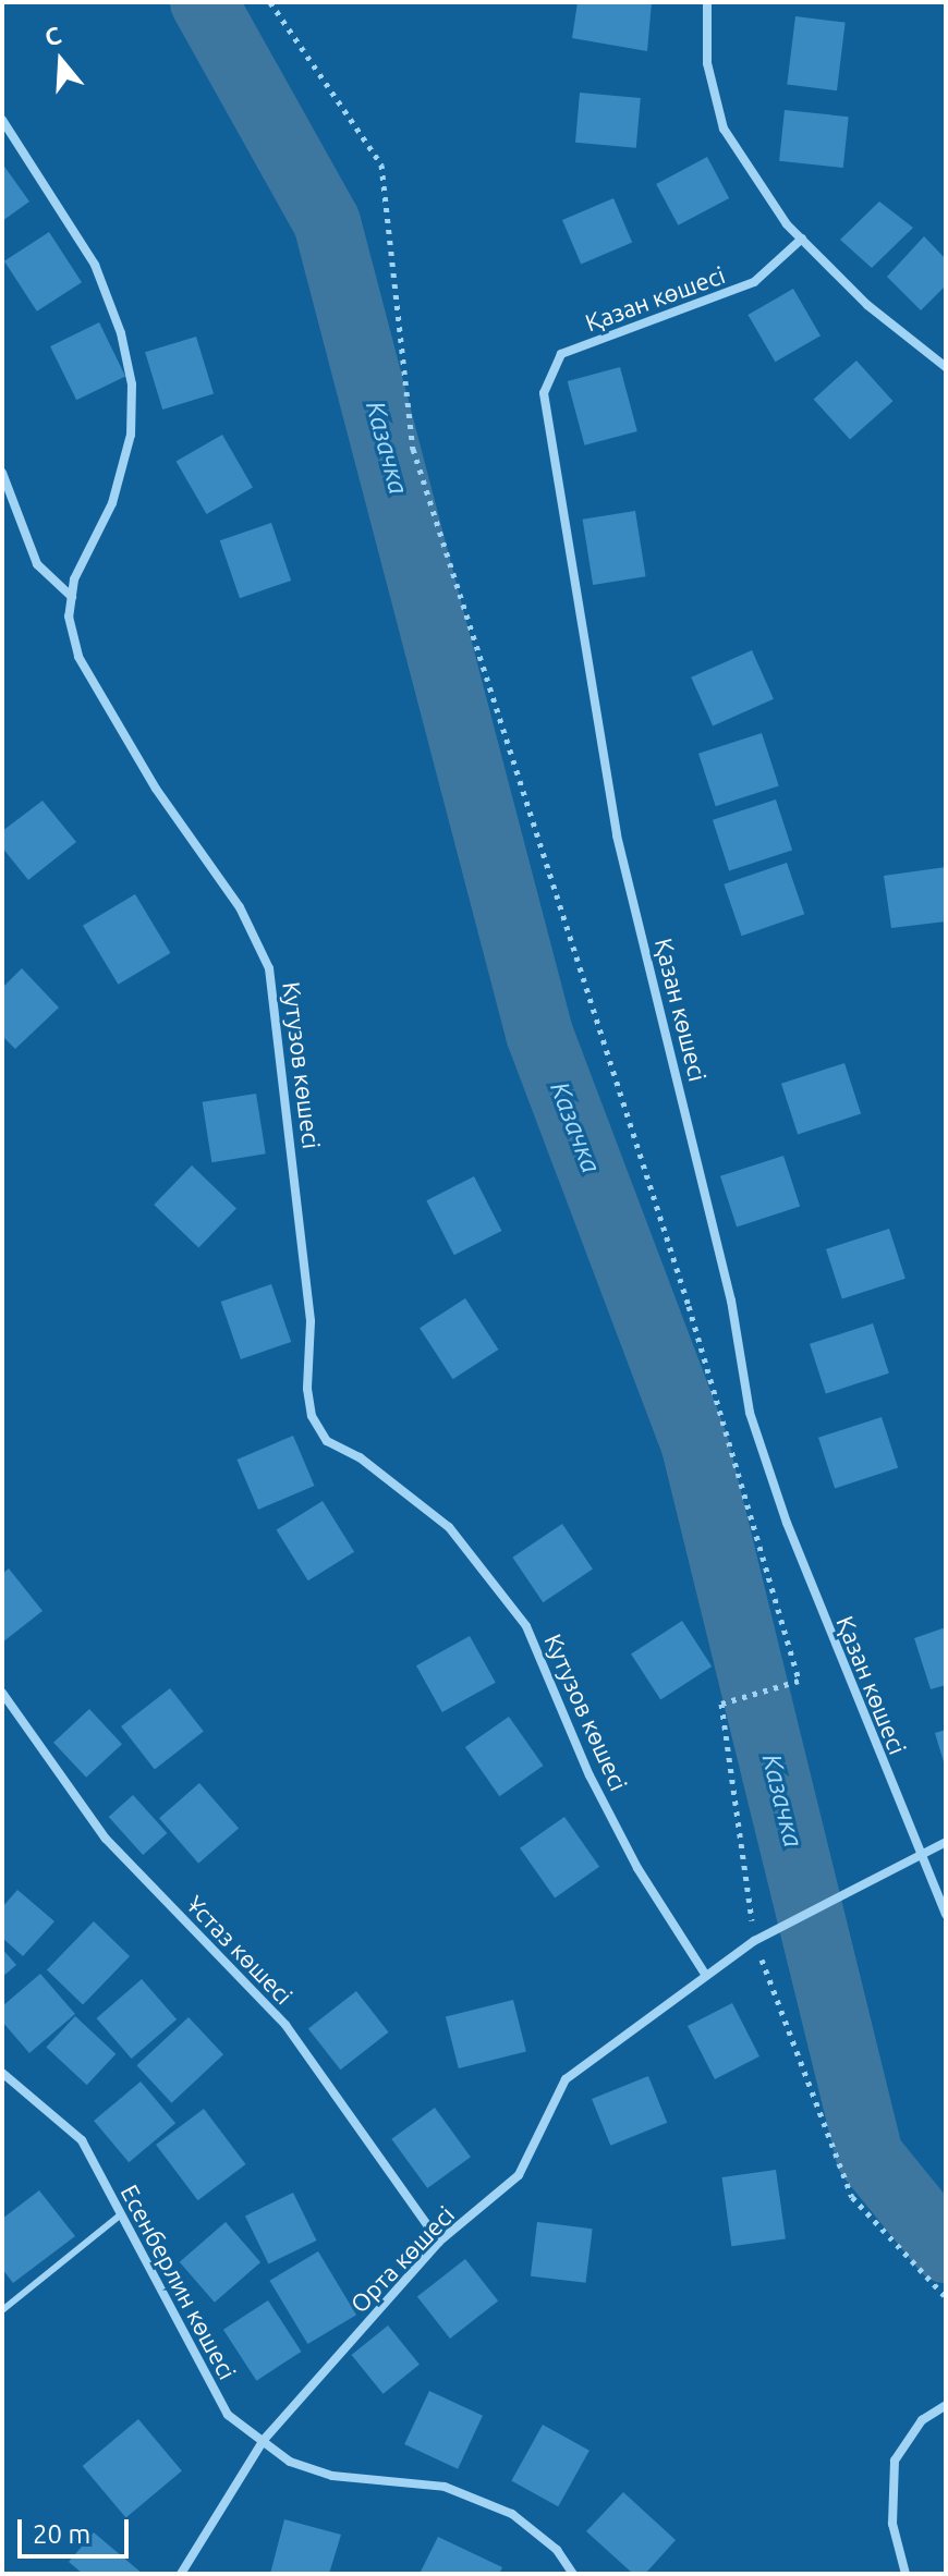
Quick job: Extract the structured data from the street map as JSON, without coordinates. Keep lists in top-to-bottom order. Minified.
{"streets":{"street":["Қазан көшесі","Кутузов көшесі","Ұстаз көшесі","Орта көшесі","Есенберлин көшесі"]},"crossings":[["Қазан көшесі","Орта көшесі"],["Кутузов көшесі","Орта көшесі"],["Ұстаз көшесі","Орта көшесі"],["Орта көшесі","Есенберлин көшесі"]],"water":["Казачка"],"scale_bar":"20 m","north":"top"}
